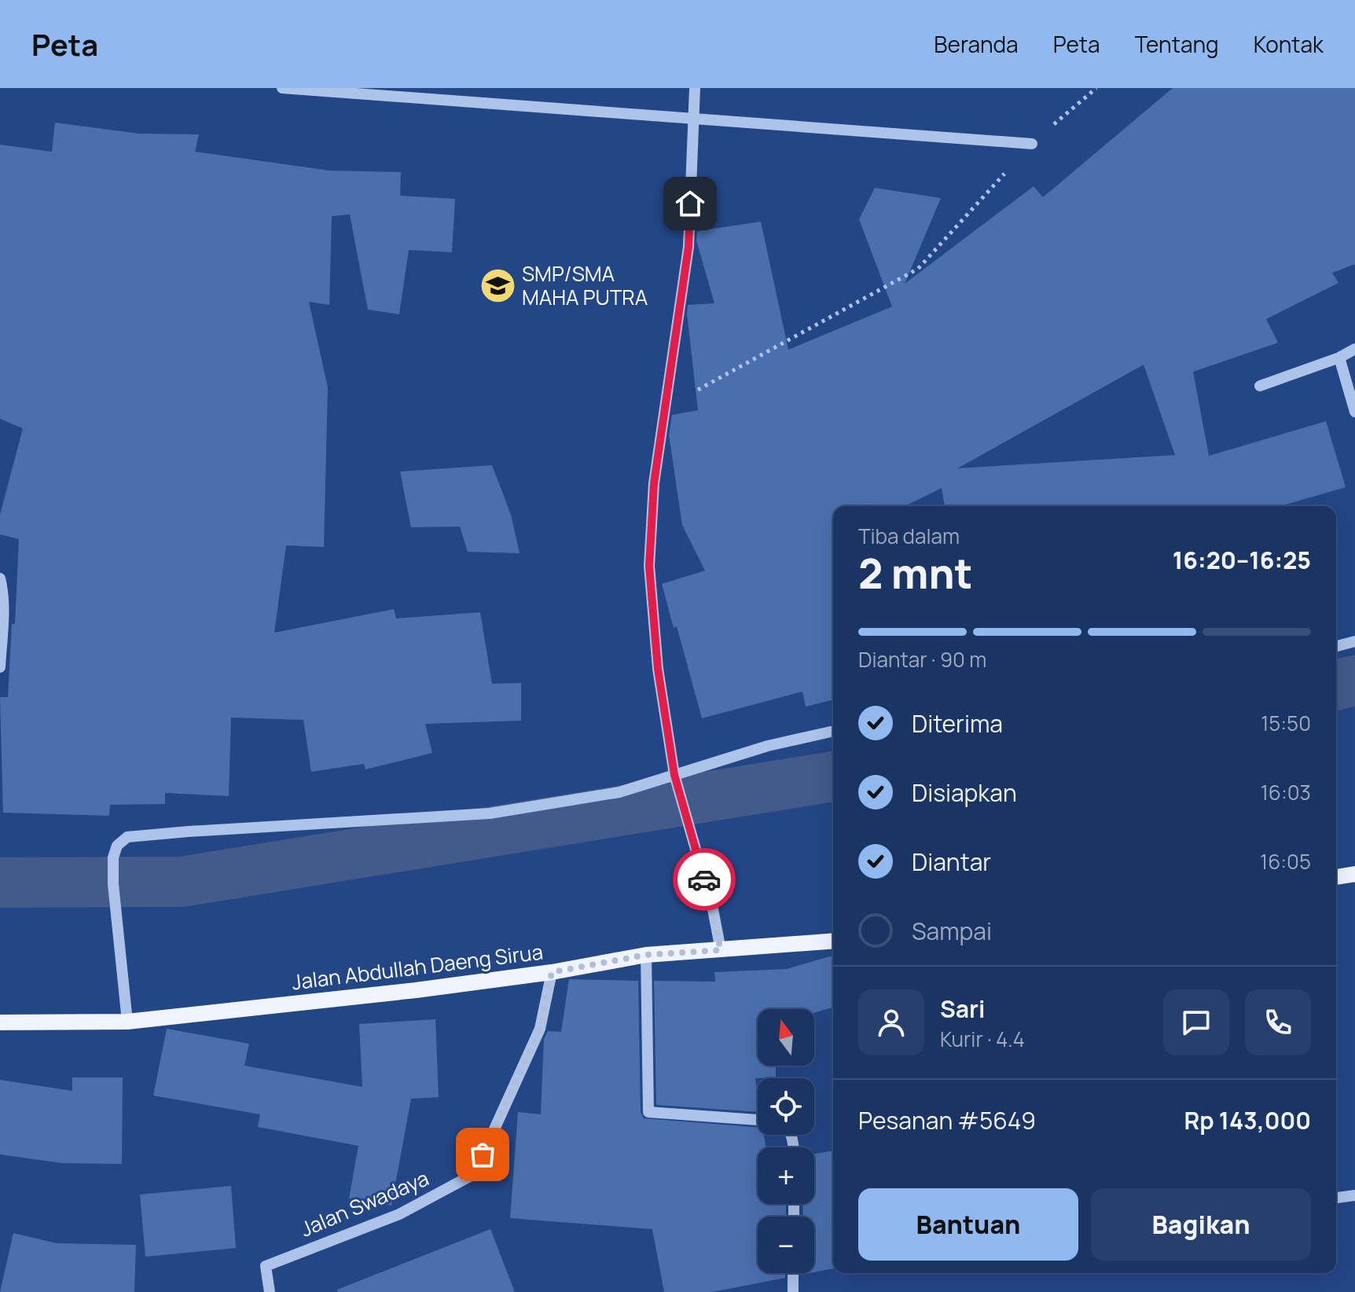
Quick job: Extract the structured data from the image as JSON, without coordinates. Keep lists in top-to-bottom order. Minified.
{"streets":{"main road":["Jalan Abdullah Daeng Sirua"],"street":["Jalan Swadaya"]},"crossings":[["Jalan Abdullah Daeng Sirua","Jalan Swadaya"]],"places":{"school or university":["SMP/SMA MAHA PUTRA"]},"north":"top","page":{"header":"Peta","nav":["Beranda","Peta","Tentang","Kontak"],"heading":["2 mnt","Tiba dalam","16:20–16:25"],"panel":["Sari","Kurir · 4.4","Pesanan #5649","Rp 143,000"],"bar":"Diantar · 90 m","list":[["Diterima","15:50"],["Disiapkan","16:03"],["Diantar","16:05"],"Sampai"],"map_buttons":["+","−"],"buttons":["Bantuan","Bagikan"]}}
